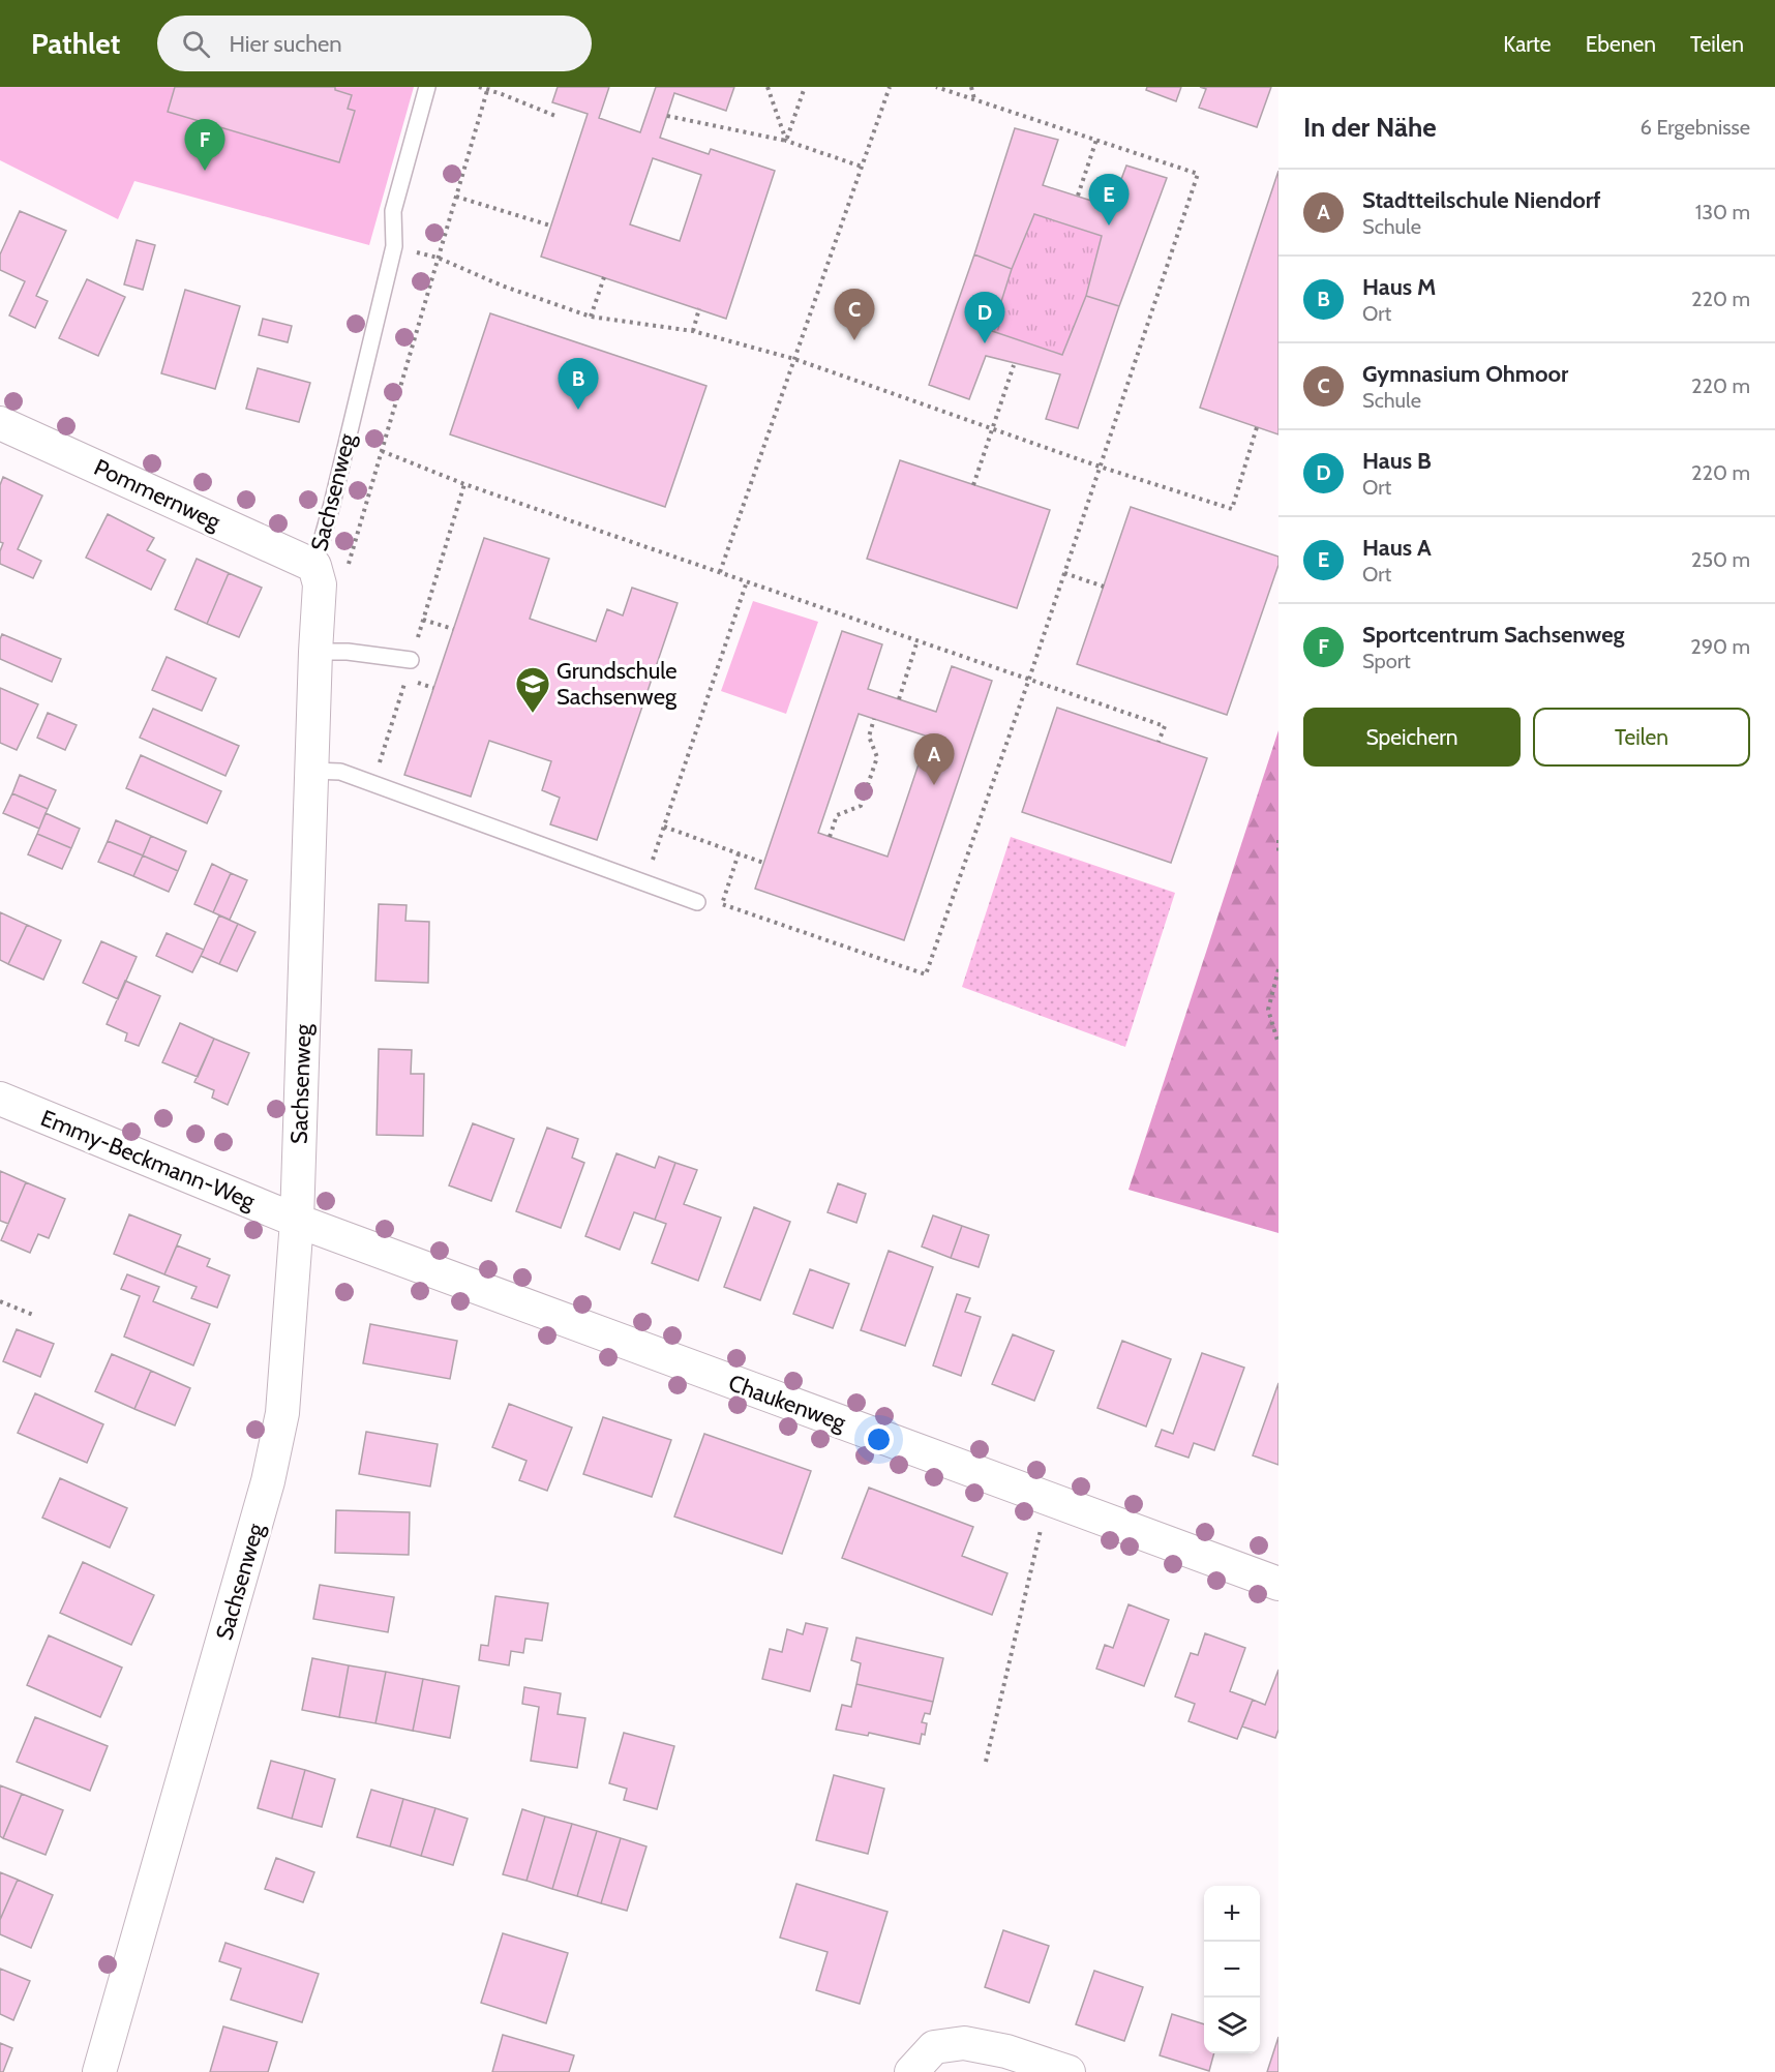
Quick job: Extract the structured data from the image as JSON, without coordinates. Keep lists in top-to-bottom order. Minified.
{"streets":{"street":["Sachsenweg","Pommernweg","Emmy-Beckmann-Weg","Chaukenweg"]},"crossings":[["Sachsenweg","Pommernweg"],["Sachsenweg","Emmy-Beckmann-Weg"],["Sachsenweg","Chaukenweg"],["Emmy-Beckmann-Weg","Chaukenweg"]],"places":{"school or university":["Grundschule Sachsenweg"]},"page":{"header":"Pathlet","search":"Hier suchen","nav":["Karte","Ebenen","Teilen"],"heading":["In der Nähe","6 Ergebnisse"],"pins":["F","E","C","D","B","A"],"list":[{"mark":"A","name":"Stadtteilschule Niendorf","note":"Schule","value":"130 m"},{"mark":"B","name":"Haus M","note":"Ort","value":"220 m"},{"mark":"C","name":"Gymnasium Ohmoor","note":"Schule","value":"220 m"},{"mark":"D","name":"Haus B","note":"Ort","value":"220 m"},{"mark":"E","name":"Haus A","note":"Ort","value":"250 m"},{"mark":"F","name":"Sportcentrum Sachsenweg","note":"Sport","value":"290 m"}],"buttons":["Speichern","Teilen"],"map_buttons":["+","−"]}}
